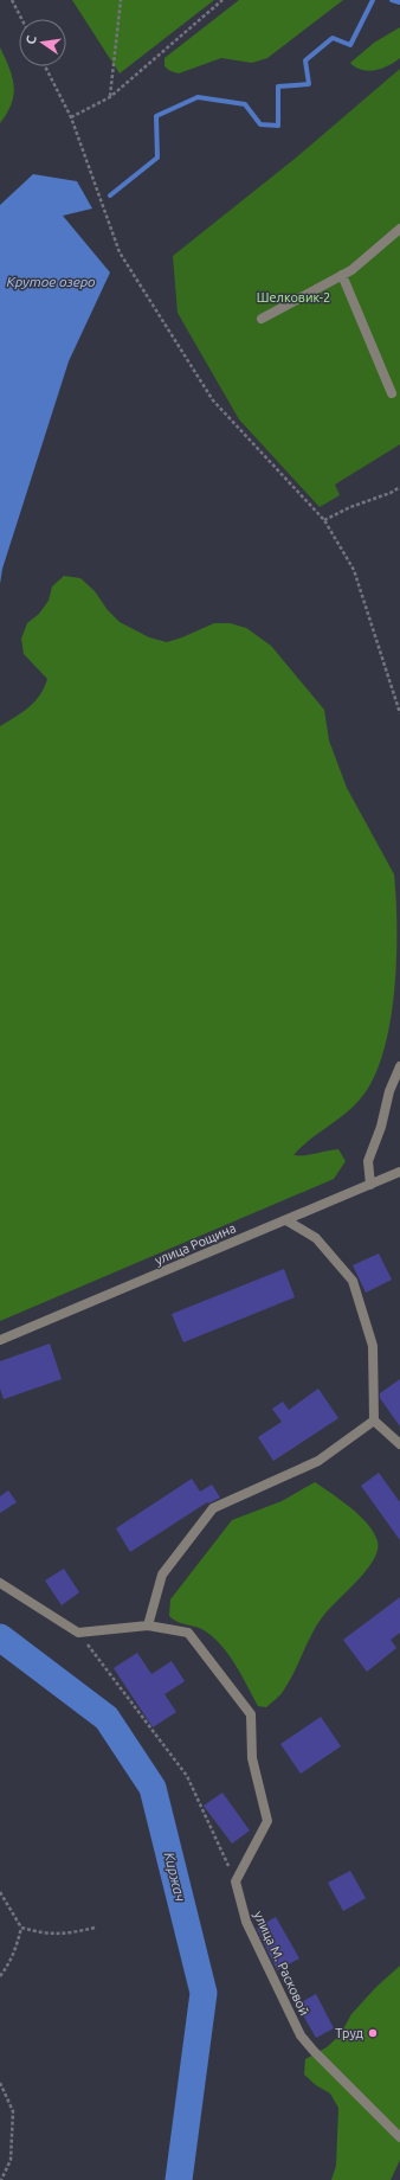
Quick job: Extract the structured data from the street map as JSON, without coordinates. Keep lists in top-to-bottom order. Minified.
{"streets":{"street":["улица Рощина","улица М. Расковой"]},"water":["Крутое озеро","Киржач"],"parks":["Шелковик-2"],"places":["Труд"],"north":"left"}
